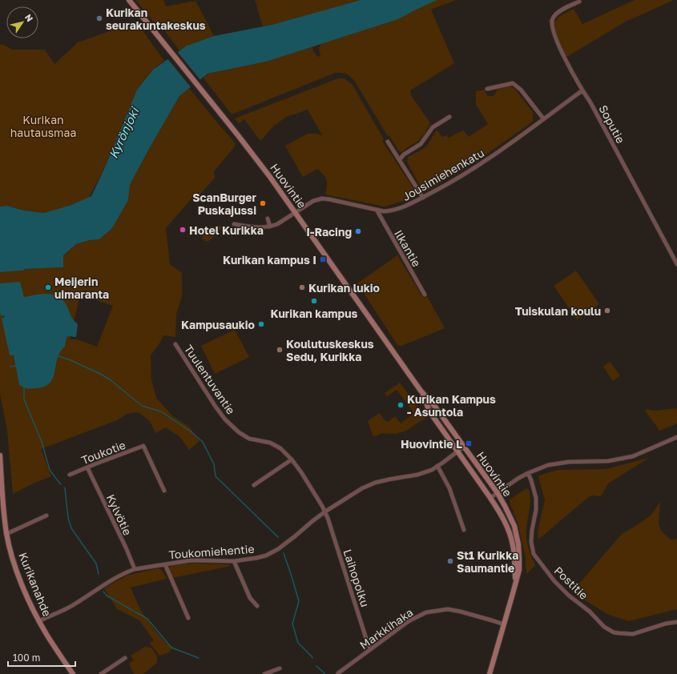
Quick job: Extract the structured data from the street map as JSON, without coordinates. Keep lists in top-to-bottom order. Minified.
{"streets":{"main road":["Huovintie","Kurikanahde"],"street":["Soputie","Jousimiehenkatu","Ilkantie","Tuulentuvantie","Toukotie","Kylvötie","Toukomiehentie","Laihopolku","Postitie","Markkihaka"]},"crossings":[["Soputie","Jousimiehenkatu"],["Jousimiehenkatu","Huovintie"],["Jousimiehenkatu","Ilkantie"],["Huovintie","Toukomiehentie"],["Huovintie","Markkihaka"],["Tuulentuvantie","Toukomiehentie"],["Tuulentuvantie","Laihopolku"],["Toukotie","Kylvötie"],["Kylvötie","Toukomiehentie"],["Toukomiehentie","Laihopolku"],["Toukomiehentie","Kurikanahde"],["Laihopolku","Markkihaka"]],"water":["Kyrönjoki"],"parks":["Kurikan hautausmaa"],"places":{"other":["Kurikan seurakuntakeskus","ScanBurger Puskajussi","Hotel Kurikka","I-Racing","Meijerin uimaranta","Kurikan lukio","Kurikan kampus","Tuiskulan koulu","Kampusaukio","Koulutuskeskus Sedu, Kurikka","Kurikan Kampus - Asuntola","St1 Kurikka Saumantie"],"transit":["Kurikan kampus I","Huovintie L"]},"scale_bar":"100 m","north":"top right"}
